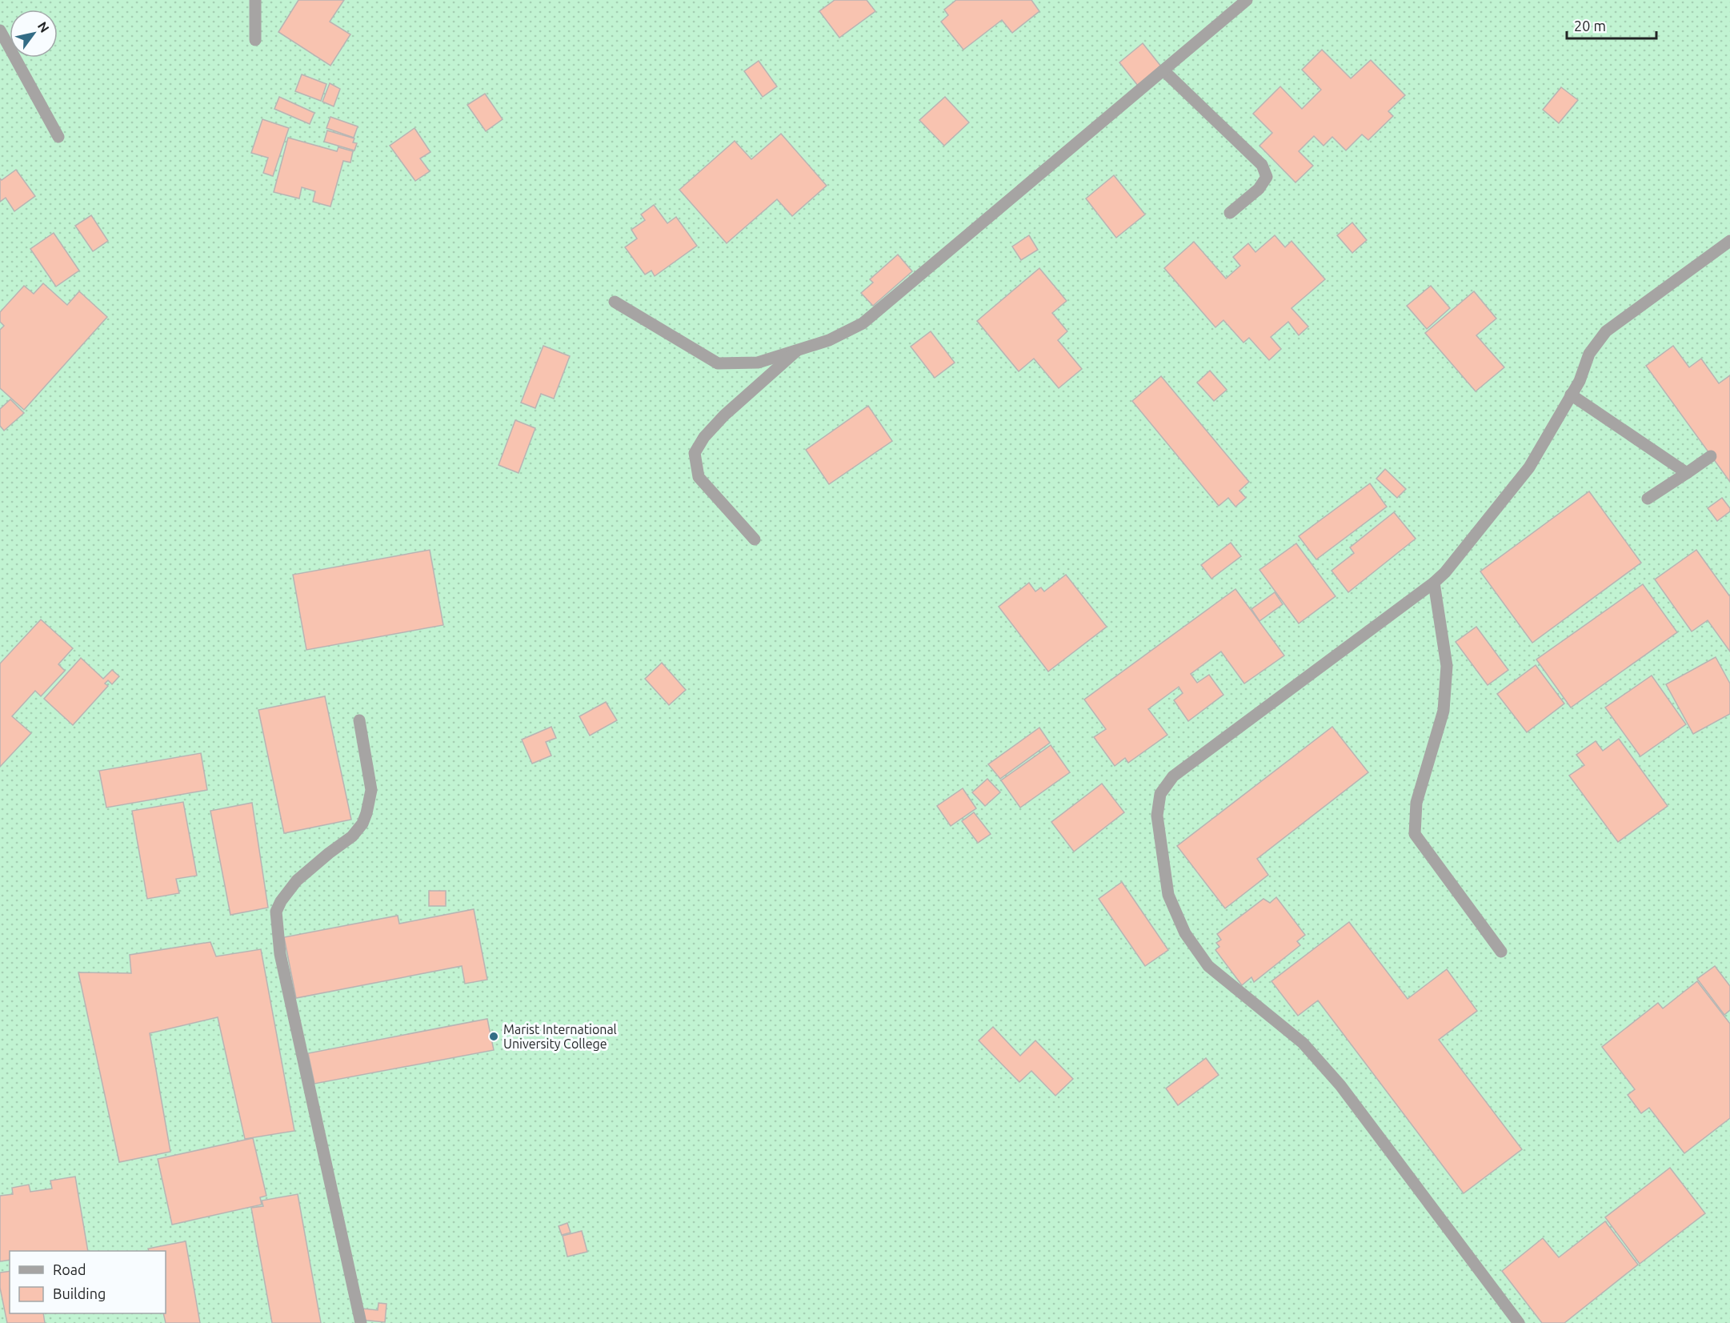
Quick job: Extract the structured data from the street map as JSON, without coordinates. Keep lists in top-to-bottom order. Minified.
{"places":["Marist International University College"],"legend":["Road","Building"],"scale_bar":"20 m","north":"top right"}
